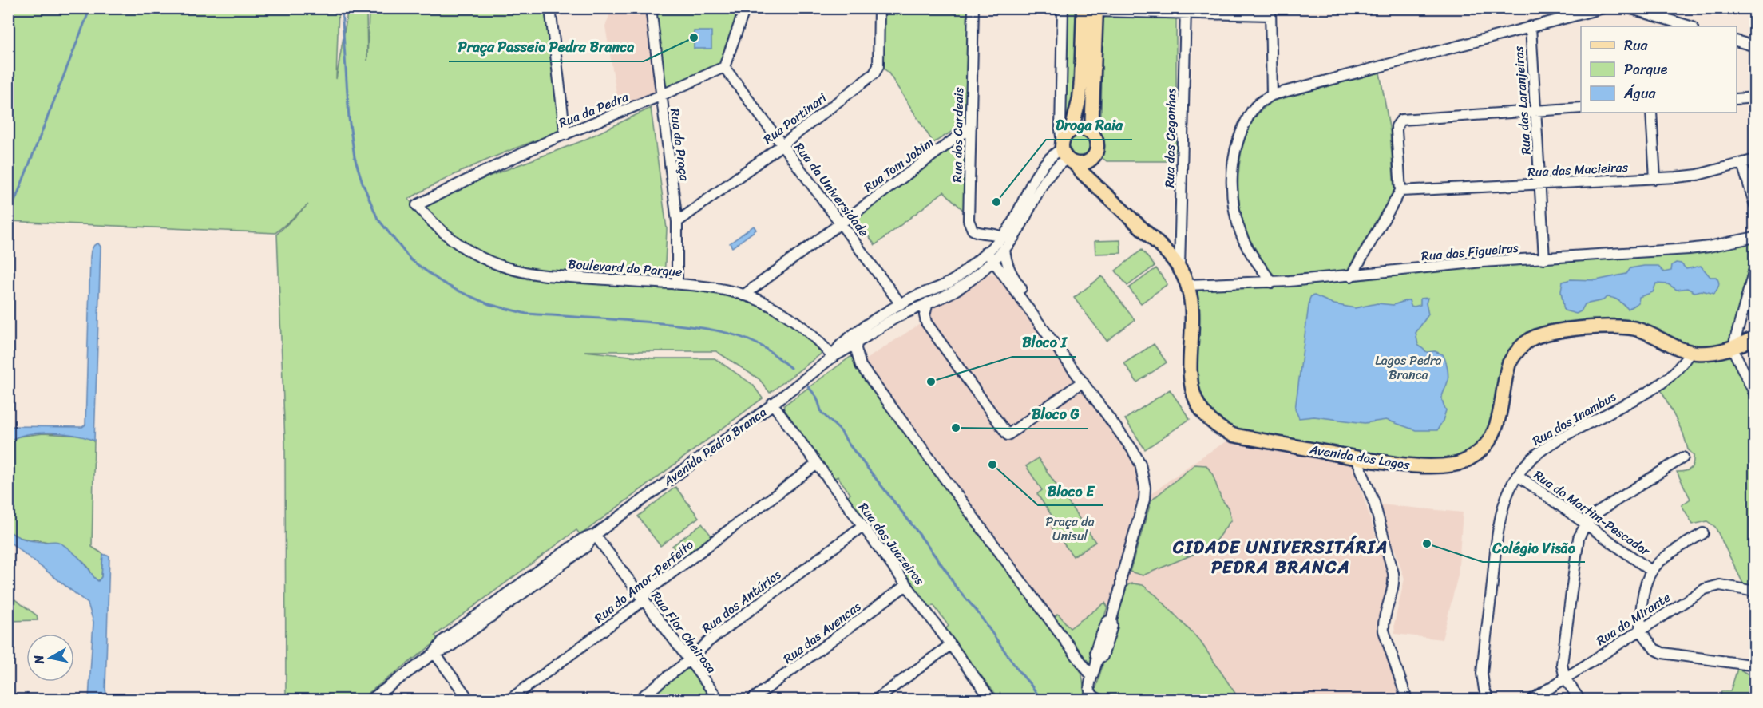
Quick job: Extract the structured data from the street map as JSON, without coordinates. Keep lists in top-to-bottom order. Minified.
{"streets":{"main road":["Avenida dos Lagos"],"street":["Rua das Laranjeiras","Rua da Pedra","Rua Portinari","Rua dos Cardeais","Rua das Cegonhas","Rua da Praça","Rua Tom Jobim","Rua das Macieiras","Rua da Universidade","Rua das Figueiras","Boulevard do Parque","Rua dos Inambus","Avenida Pedra Branca","Rua do Martim-Pescador","Rua dos Juazeiros","Rua do Amor-Perfeito","Rua dos Antúrios","Rua do Mirante","Rua Flor Cheirosa","Rua das Avencas"]},"crossings":[["Rua das Laranjeiras","Rua das Macieiras"],["Rua das Laranjeiras","Rua das Figueiras"],["Rua da Pedra","Rua da Praça"],["Rua da Pedra","Rua da Universidade"],["Rua da Pedra","Boulevard do Parque"],["Rua Portinari","Rua da Praça"],["Rua Portinari","Rua da Universidade"],["Rua dos Cardeais","Rua Tom Jobim"],["Rua dos Cardeais","Avenida Pedra Branca"],["Rua das Cegonhas","Avenida dos Lagos"],["Rua da Praça","Boulevard do Parque"],["Rua Tom Jobim","Rua da Universidade"],["Rua Tom Jobim","Boulevard do Parque"],["Rua da Universidade","Avenida Pedra Branca"],["Rua das Figueiras","Avenida dos Lagos"],["Boulevard do Parque","Avenida Pedra Branca"],["Rua dos Inambus","Avenida dos Lagos"],["Rua dos Inambus","Rua do Martim-Pescador"],["Avenida Pedra Branca","Avenida dos Lagos"],["Avenida Pedra Branca","Rua dos Juazeiros"],["Avenida Pedra Branca","Rua Flor Cheirosa"],["Rua dos Juazeiros","Rua do Amor-Perfeito"],["Rua dos Juazeiros","Rua dos Antúrios"],["Rua dos Juazeiros","Rua das Avencas"],["Rua do Amor-Perfeito","Rua Flor Cheirosa"],["Rua dos Antúrios","Rua Flor Cheirosa"]],"districts":["CIDADE UNIVERSITÁRIA PEDRA BRANCA"],"parks":["Lagos Pedra Branca","Praça da Unisul"],"places":["Praça Passeio Pedra Branca","Droga Raia","Bloco I","Bloco G","Bloco E","Colégio Visão"],"legend":["Rua","Parque","Água"],"north":"left"}
